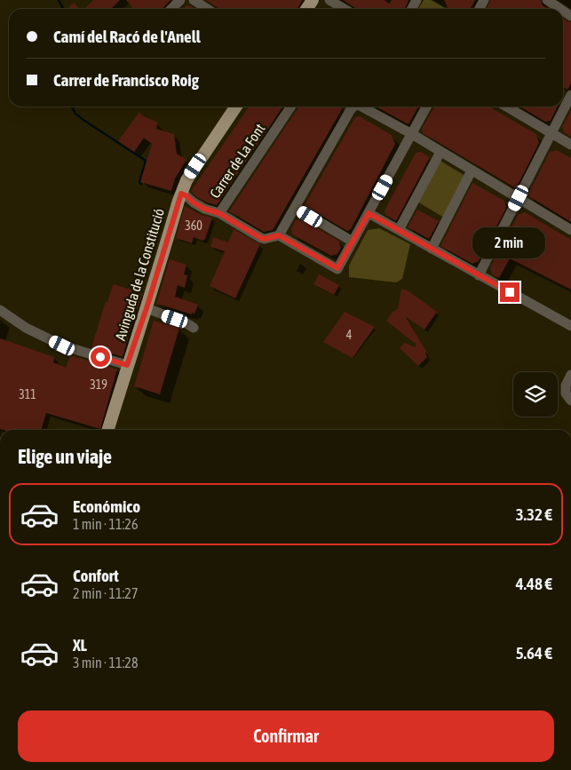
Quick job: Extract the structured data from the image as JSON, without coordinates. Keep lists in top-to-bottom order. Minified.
{"streets":{"main road":["Avinguda de la Constitució"],"street":["Carrer de La Font"]},"house_numbers":["360","4","319","311"],"page":{"banner":["Camí del Racó de l'Anell","Carrer de Francisco Roig"],"bubble":"2 min","heading":"Elige un viaje","list":[{"name":"Económico","note":"1 min · 11:26","value":"3.32 €"},{"name":"Confort","note":"2 min · 11:27","value":"4.48 €"},{"name":"XL","note":"3 min · 11:28","value":"5.64 €"}],"buttons":"Confirmar"}}
